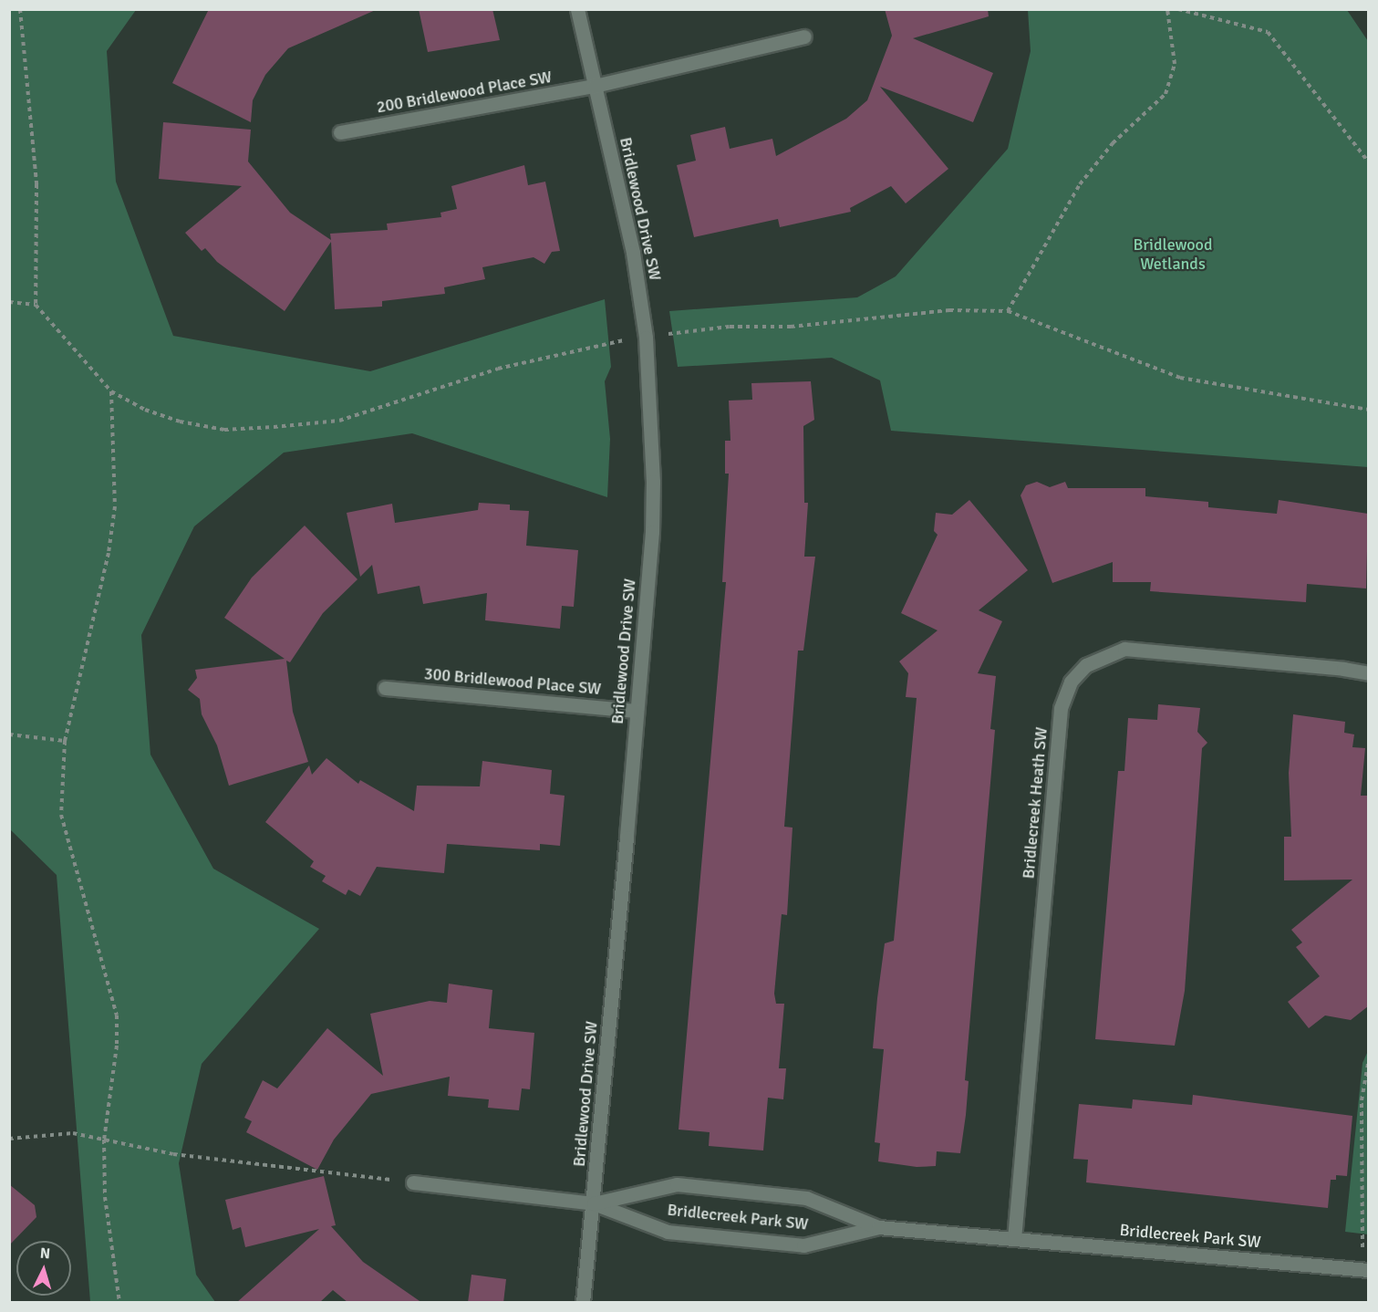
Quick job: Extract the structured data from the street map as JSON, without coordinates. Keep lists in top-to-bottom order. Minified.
{"streets":{"street":["200 Bridlewood Place SW","Bridlewood Drive SW","300 Bridlewood Place SW","Bridlecreek Heath SW","Bridlecreek Park SW"]},"crossings":[["200 Bridlewood Place SW","Bridlewood Drive SW"],["Bridlewood Drive SW","300 Bridlewood Place SW"],["Bridlewood Drive SW","Bridlecreek Park SW"],["Bridlecreek Heath SW","Bridlecreek Park SW"]],"parks":["Bridlewood Wetlands"],"north":"top"}
